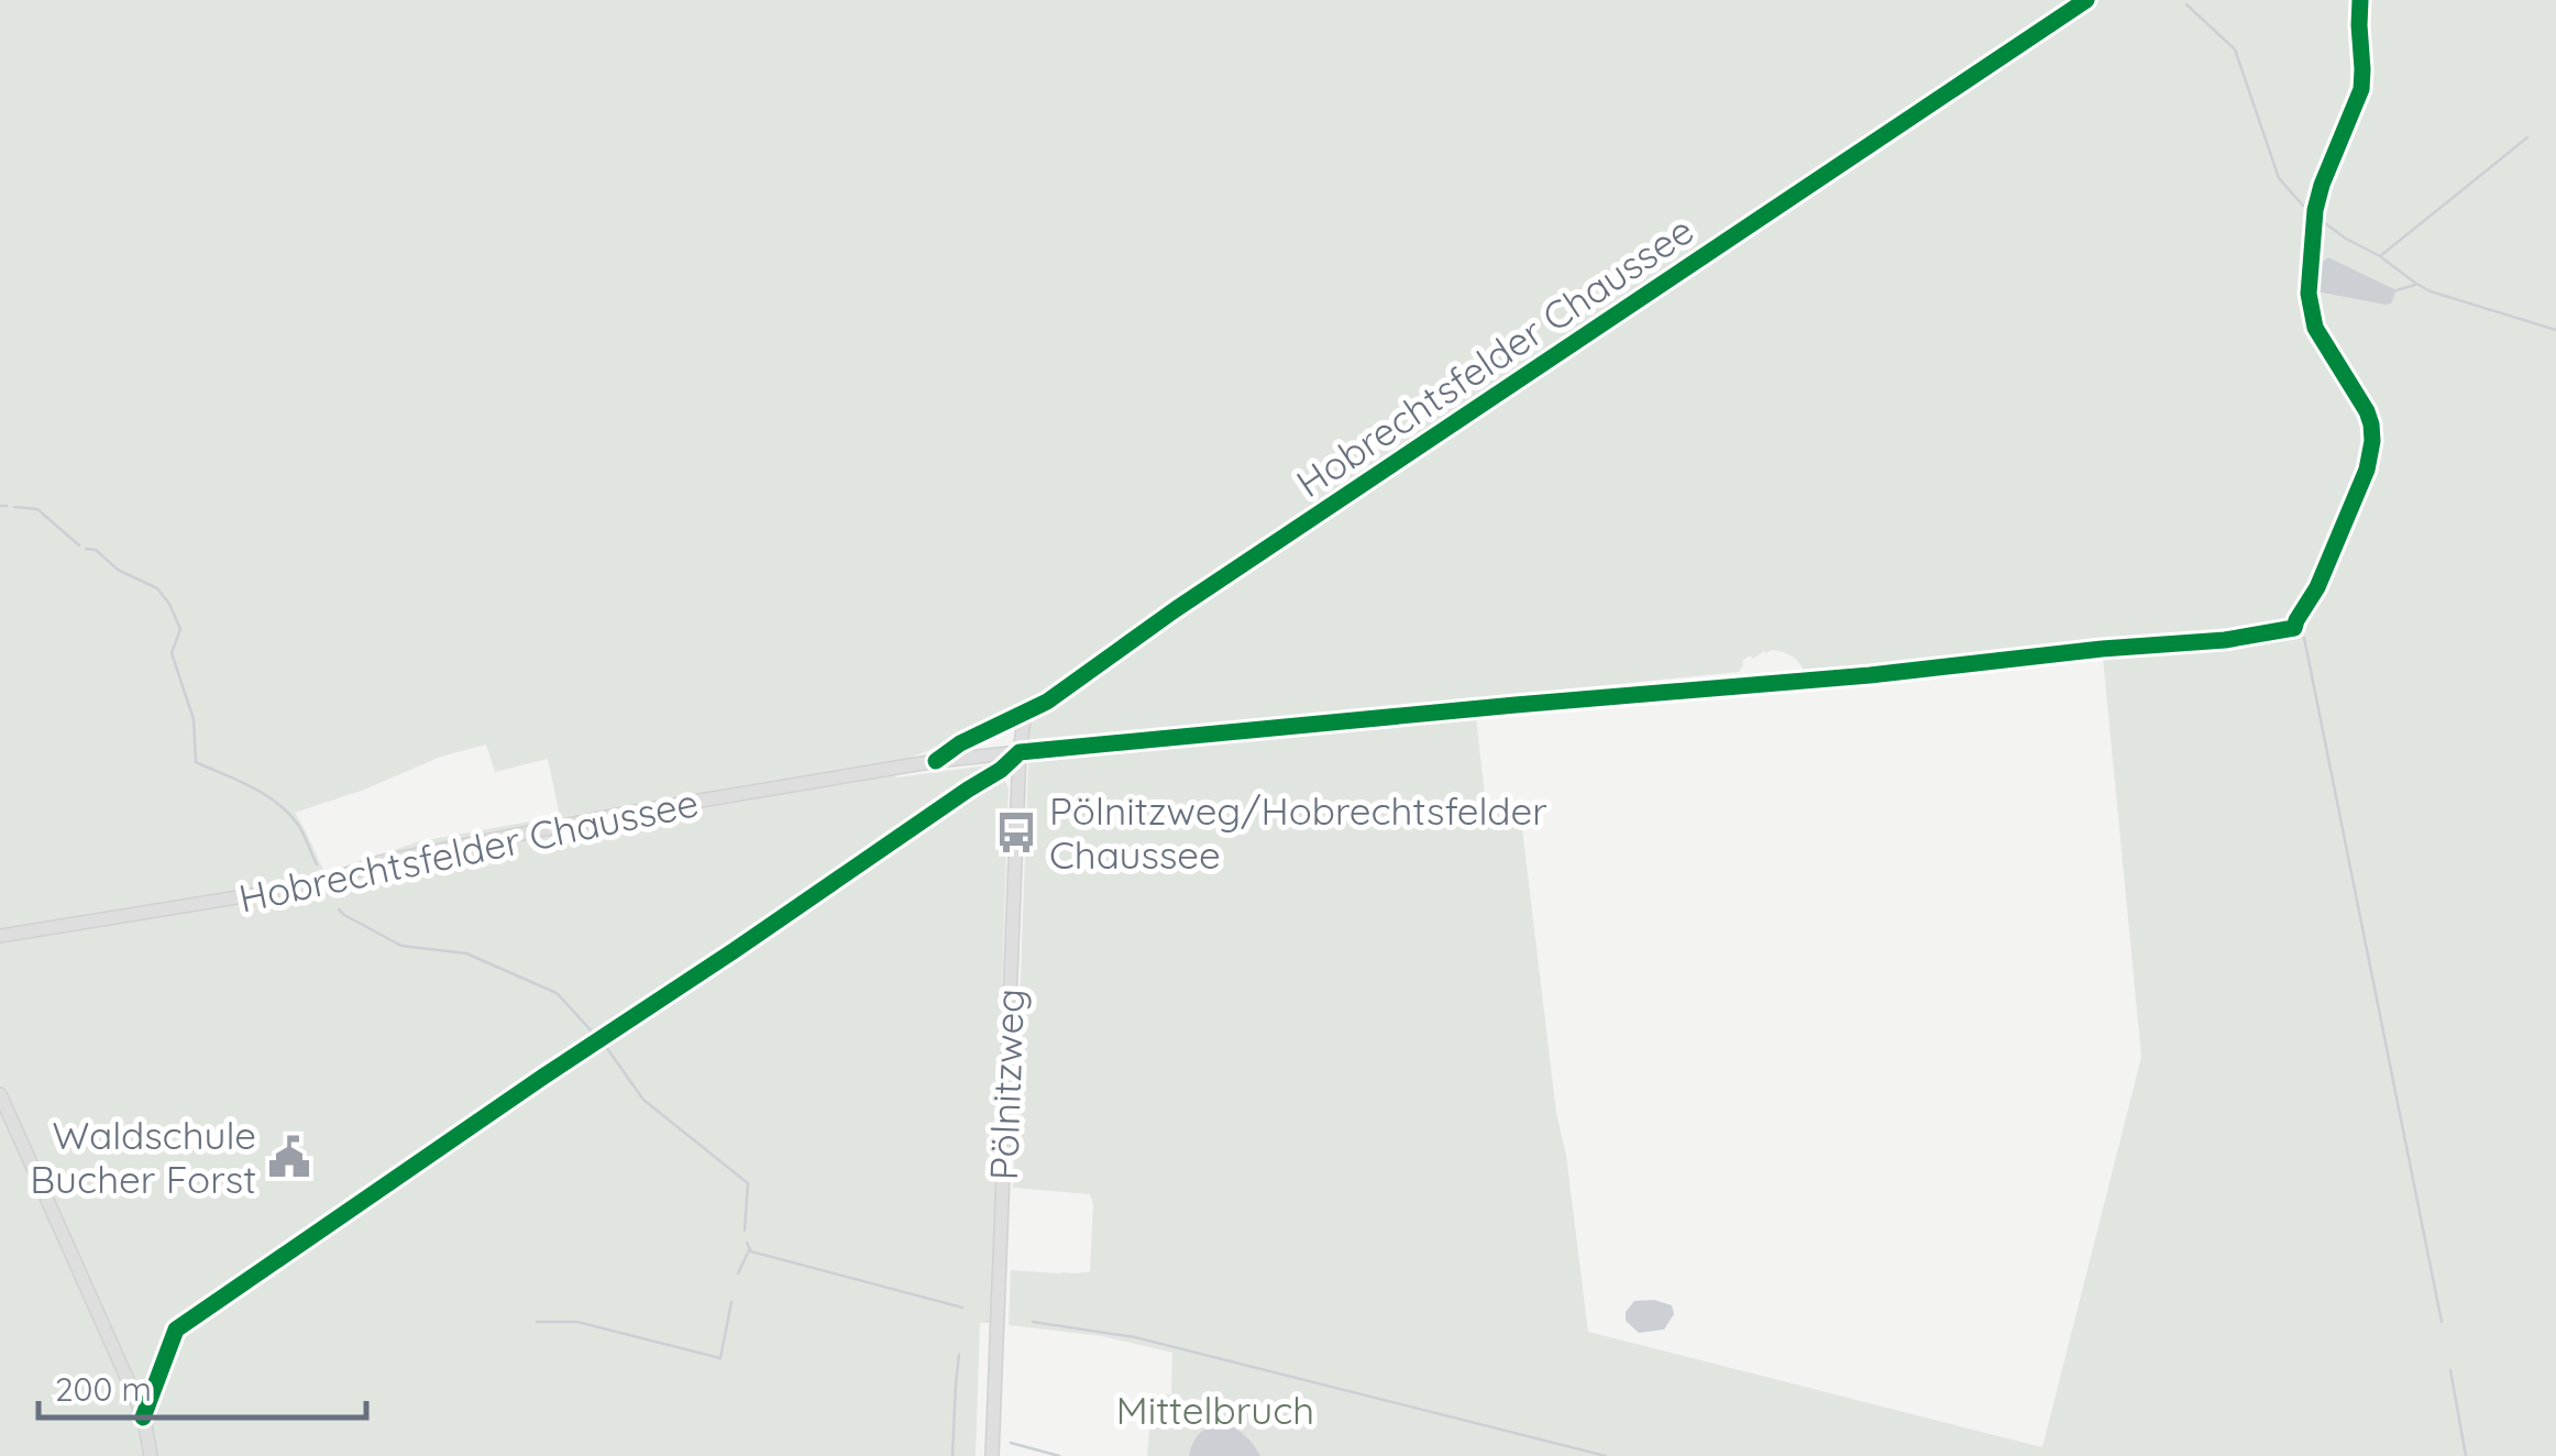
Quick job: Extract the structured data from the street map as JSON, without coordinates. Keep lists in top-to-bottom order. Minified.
{"streets":{"street":["Hobrechtsfelder Chaussee","Pölnitzweg"]},"crossings":[["Hobrechtsfelder Chaussee","Pölnitzweg"]],"parks":["Mittelbruch"],"places":{"bus stop":["Pölnitzweg/Hobrechtsfelder Chaussee"],"public building":["Waldschule Bucher Forst"]},"scale_bar":"200 m"}
